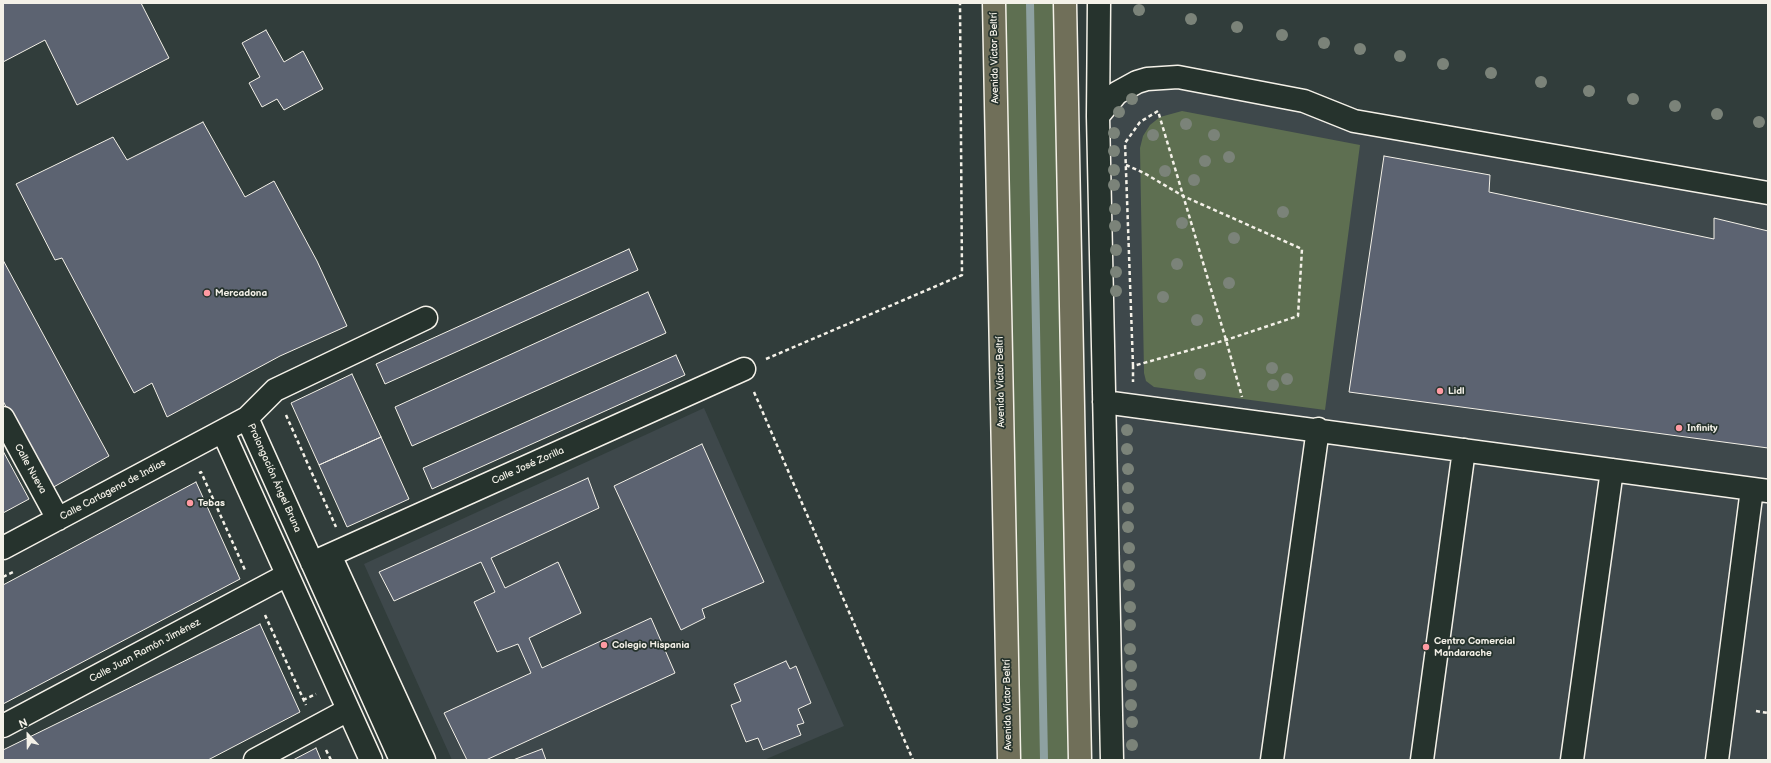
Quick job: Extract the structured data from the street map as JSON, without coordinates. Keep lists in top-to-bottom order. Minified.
{"streets":{"main road":["Avenida Víctor Beltrí"],"street":["Calle José Zorilla","Calle Nueva","Prolongación Ángel Bruna","Calle Cartagena de Indias","Calle Juan Ramón Jiménez"]},"crossings":[["Calle José Zorilla","Prolongación Ángel Bruna"],["Calle Nueva","Calle Cartagena de Indias"],["Prolongación Ángel Bruna","Calle Cartagena de Indias"]],"places":["Mercadona","Lidl","Infinity","Tebas","Colegio Hispania","Centro Comercial Mandarache"],"north":"top"}
